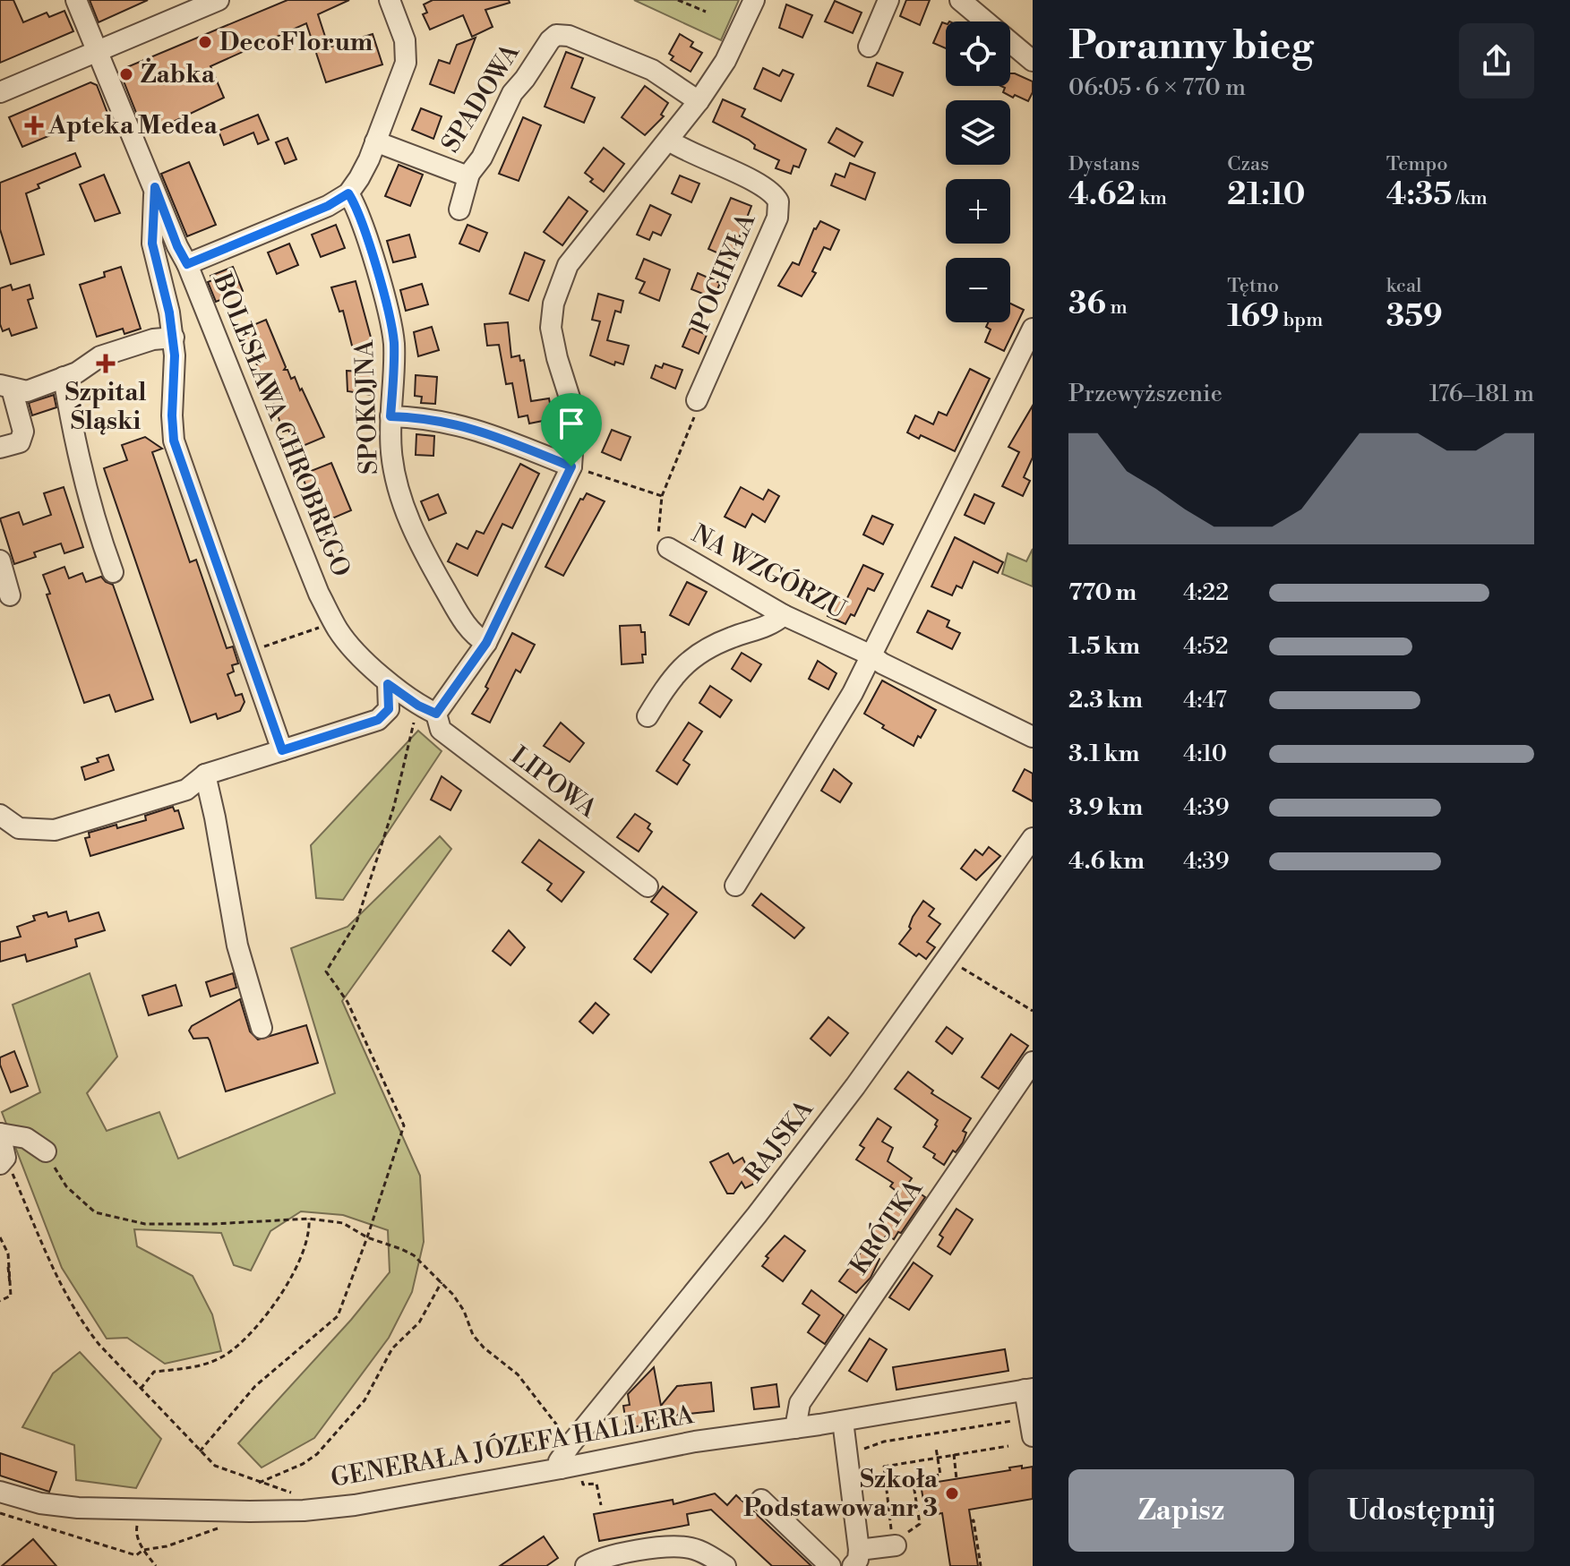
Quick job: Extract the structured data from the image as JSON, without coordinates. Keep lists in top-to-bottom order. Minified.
{"streets":{"street":["SPADOWA","POCHYŁA","SPOKOJNA","BOLESŁAWA CHROBREGO","NA WZGÓRZU","LIPOWA","RAJSKA","KRÓTKA","GENERAŁA JÓZEFA HALLERA"]},"crossings":[["BOLESŁAWA CHROBREGO","LIPOWA"],["RAJSKA","GENERAŁA JÓZEFA HALLERA"],["KRÓTKA","GENERAŁA JÓZEFA HALLERA"]],"places":{"other":["DecoFlorum","Żabka","Szkoła Podstawowa nr 3"],"health":["Apteka Medea","Szpital Śląski"]},"page":{"heading":["Poranny bieg","06:05 · 6 × 770 m"],"map_buttons":["+","−"],"stats":[["Dystans","4.62 km"],["Czas","21:10"],["Tempo","4:35 /km"],["36 m"],["Tętno","169 bpm"],["kcal","359"]],"chart":["Przewyższenie","176–181 m"],"list":[{"name":"770 m","note":"4:22"},{"name":"1.5 km","note":"4:52"},{"name":"2.3 km","note":"4:47"},{"name":"3.1 km","note":"4:10"},{"name":"3.9 km","note":"4:39"},{"name":"4.6 km","note":"4:39"}],"buttons":["Zapisz","Udostępnij"]}}
